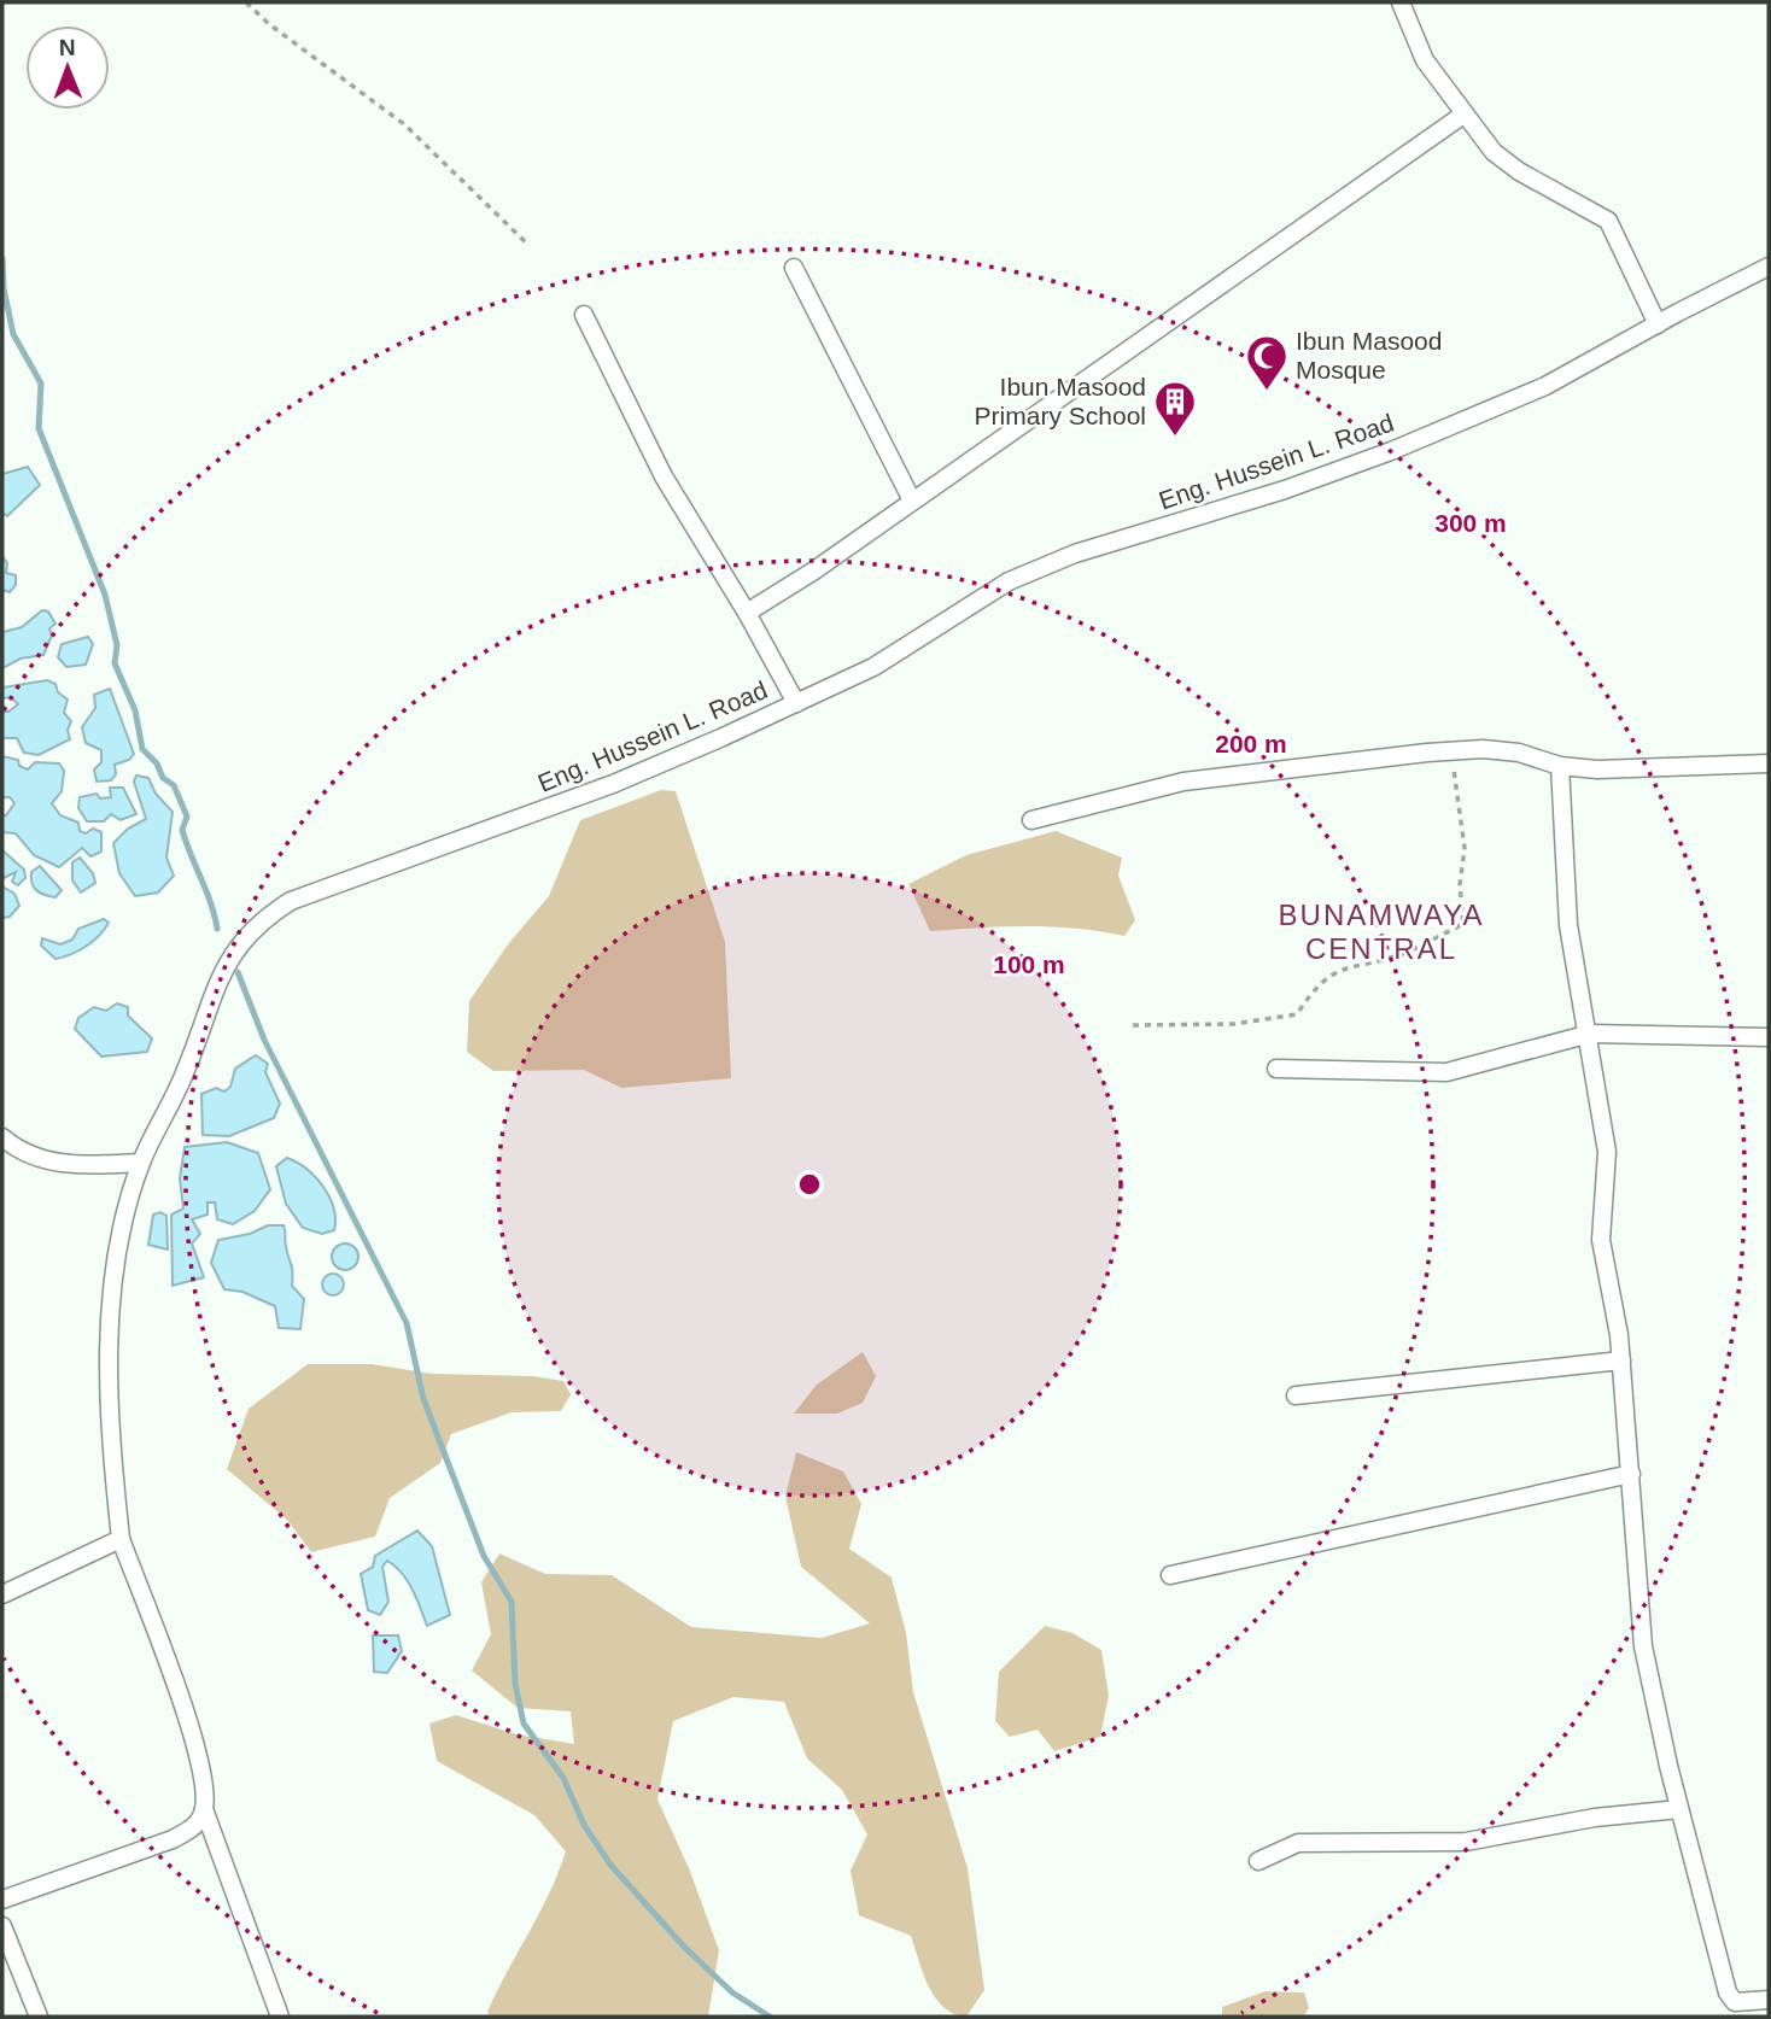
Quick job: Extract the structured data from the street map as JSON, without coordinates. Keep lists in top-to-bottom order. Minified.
{"streets":{"street":["Eng. Hussein L. Road"]},"districts":["BUNAMWAYA CENTRAL"],"places":{"mosque":["Ibun Masood Mosque"],"building":["Ibun Masood Primary School"]},"north":"top","rings":["300 m","200 m","100 m"]}
